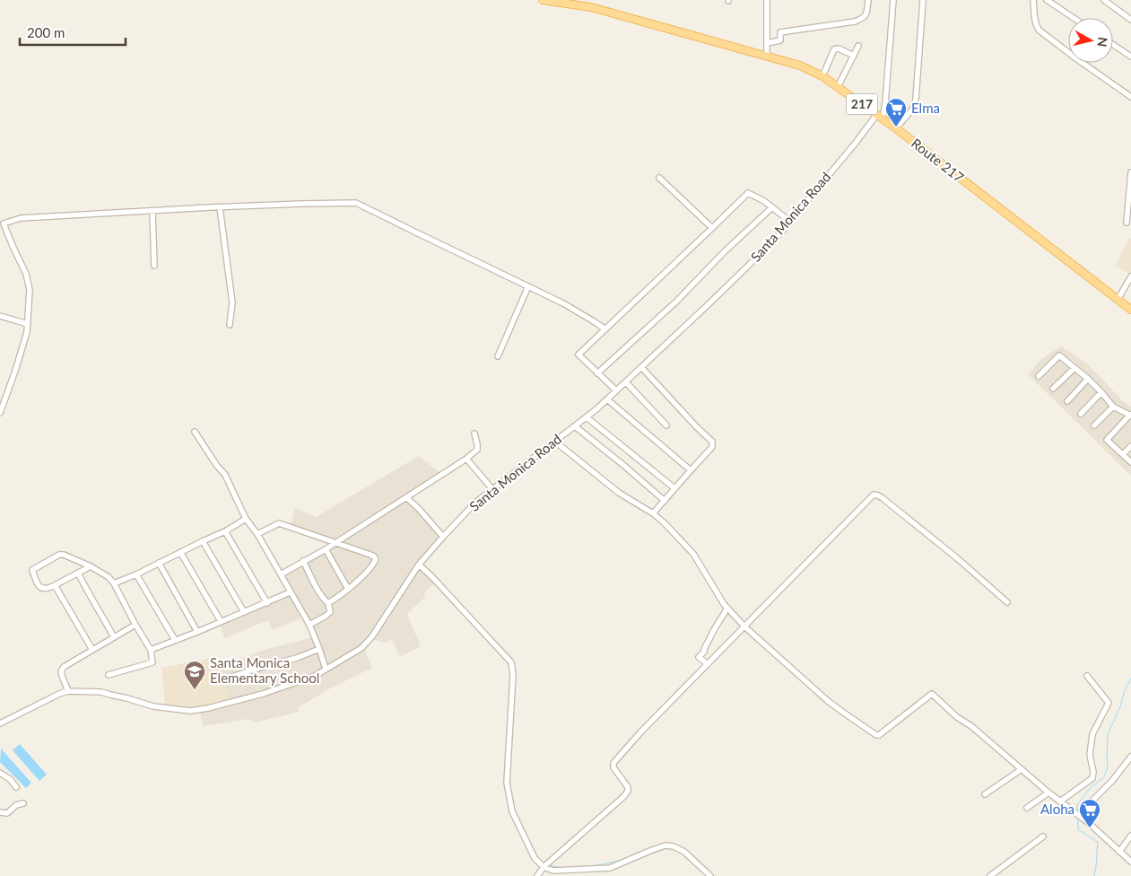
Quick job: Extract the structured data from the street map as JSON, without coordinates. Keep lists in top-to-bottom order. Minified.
{"streets":{"main road":["217","Route 217"],"street":["Santa Monica Road"]},"crossings":[["Route 217","Santa Monica Road"]],"places":{"supermarket":["Elma","Aloha"],"school or university":["Santa Monica Elementary School"]},"scale_bar":"200 m","north":"right"}
